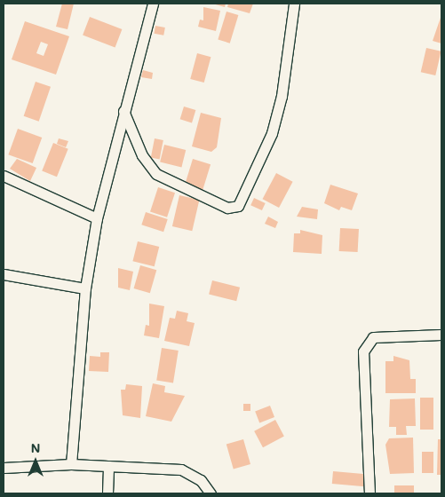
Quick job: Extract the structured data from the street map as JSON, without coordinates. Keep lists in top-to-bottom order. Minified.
{"north":"top"}
